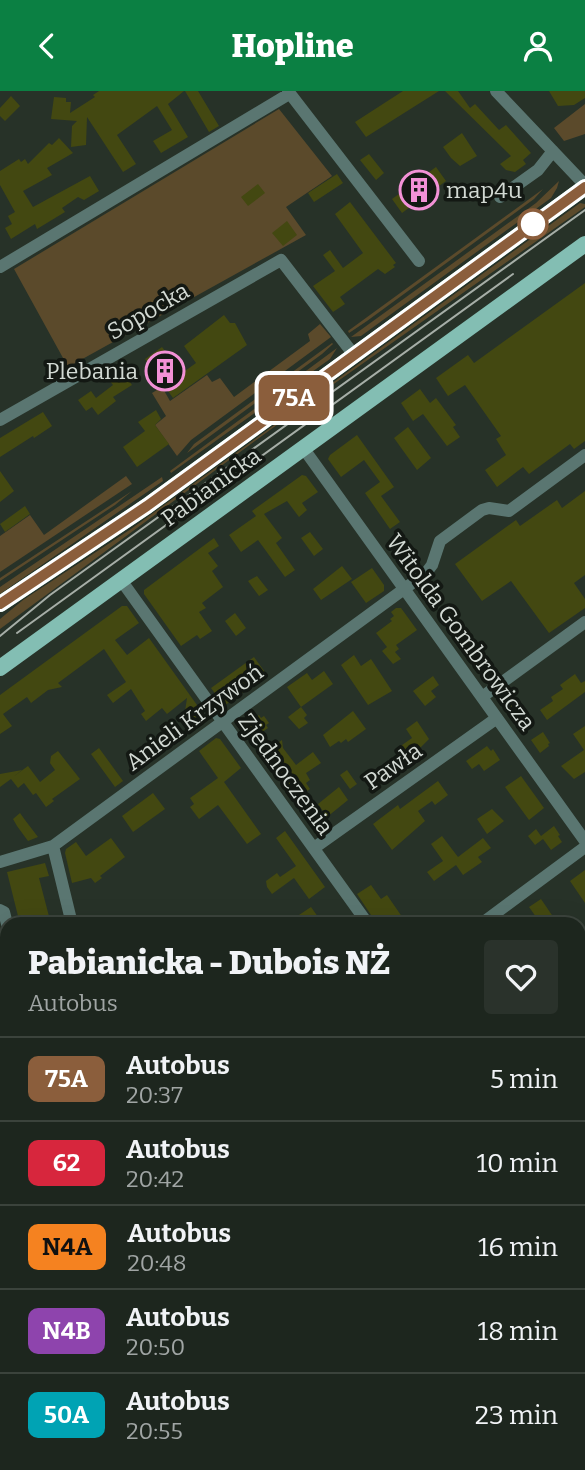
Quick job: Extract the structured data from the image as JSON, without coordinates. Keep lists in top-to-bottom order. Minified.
{"streets":{"main road":["Pabianicka"],"street":["Sopocka","Witolda Gombrowicza","Anieli Krzywoń","Pawła","Zjednoczenia"]},"crossings":[["Sopocka","Pabianicka"],["Pabianicka","Witolda Gombrowicza"],["Pabianicka","Zjednoczenia"],["Witolda Gombrowicza","Anieli Krzywoń"],["Witolda Gombrowicza","Pawła"],["Anieli Krzywoń","Zjednoczenia"],["Pawła","Zjednoczenia"]],"places":{"building":["map4u","Plebania"]},"lines":["bus line 75A"],"page":{"header":"Hopline","on_map":"75A","heading":["Pabianicka - Dubois NŻ","Autobus"],"list":[{"mark":"75A","name":"Autobus","note":"20:37","value":"5 min"},{"mark":"62","name":"Autobus","note":"20:42","value":"10 min"},{"mark":"N4A","name":"Autobus","note":"20:48","value":"16 min"},{"mark":"N4B","name":"Autobus","note":"20:50","value":"18 min"},{"mark":"50A","name":"Autobus","note":"20:55","value":"23 min"}]}}
